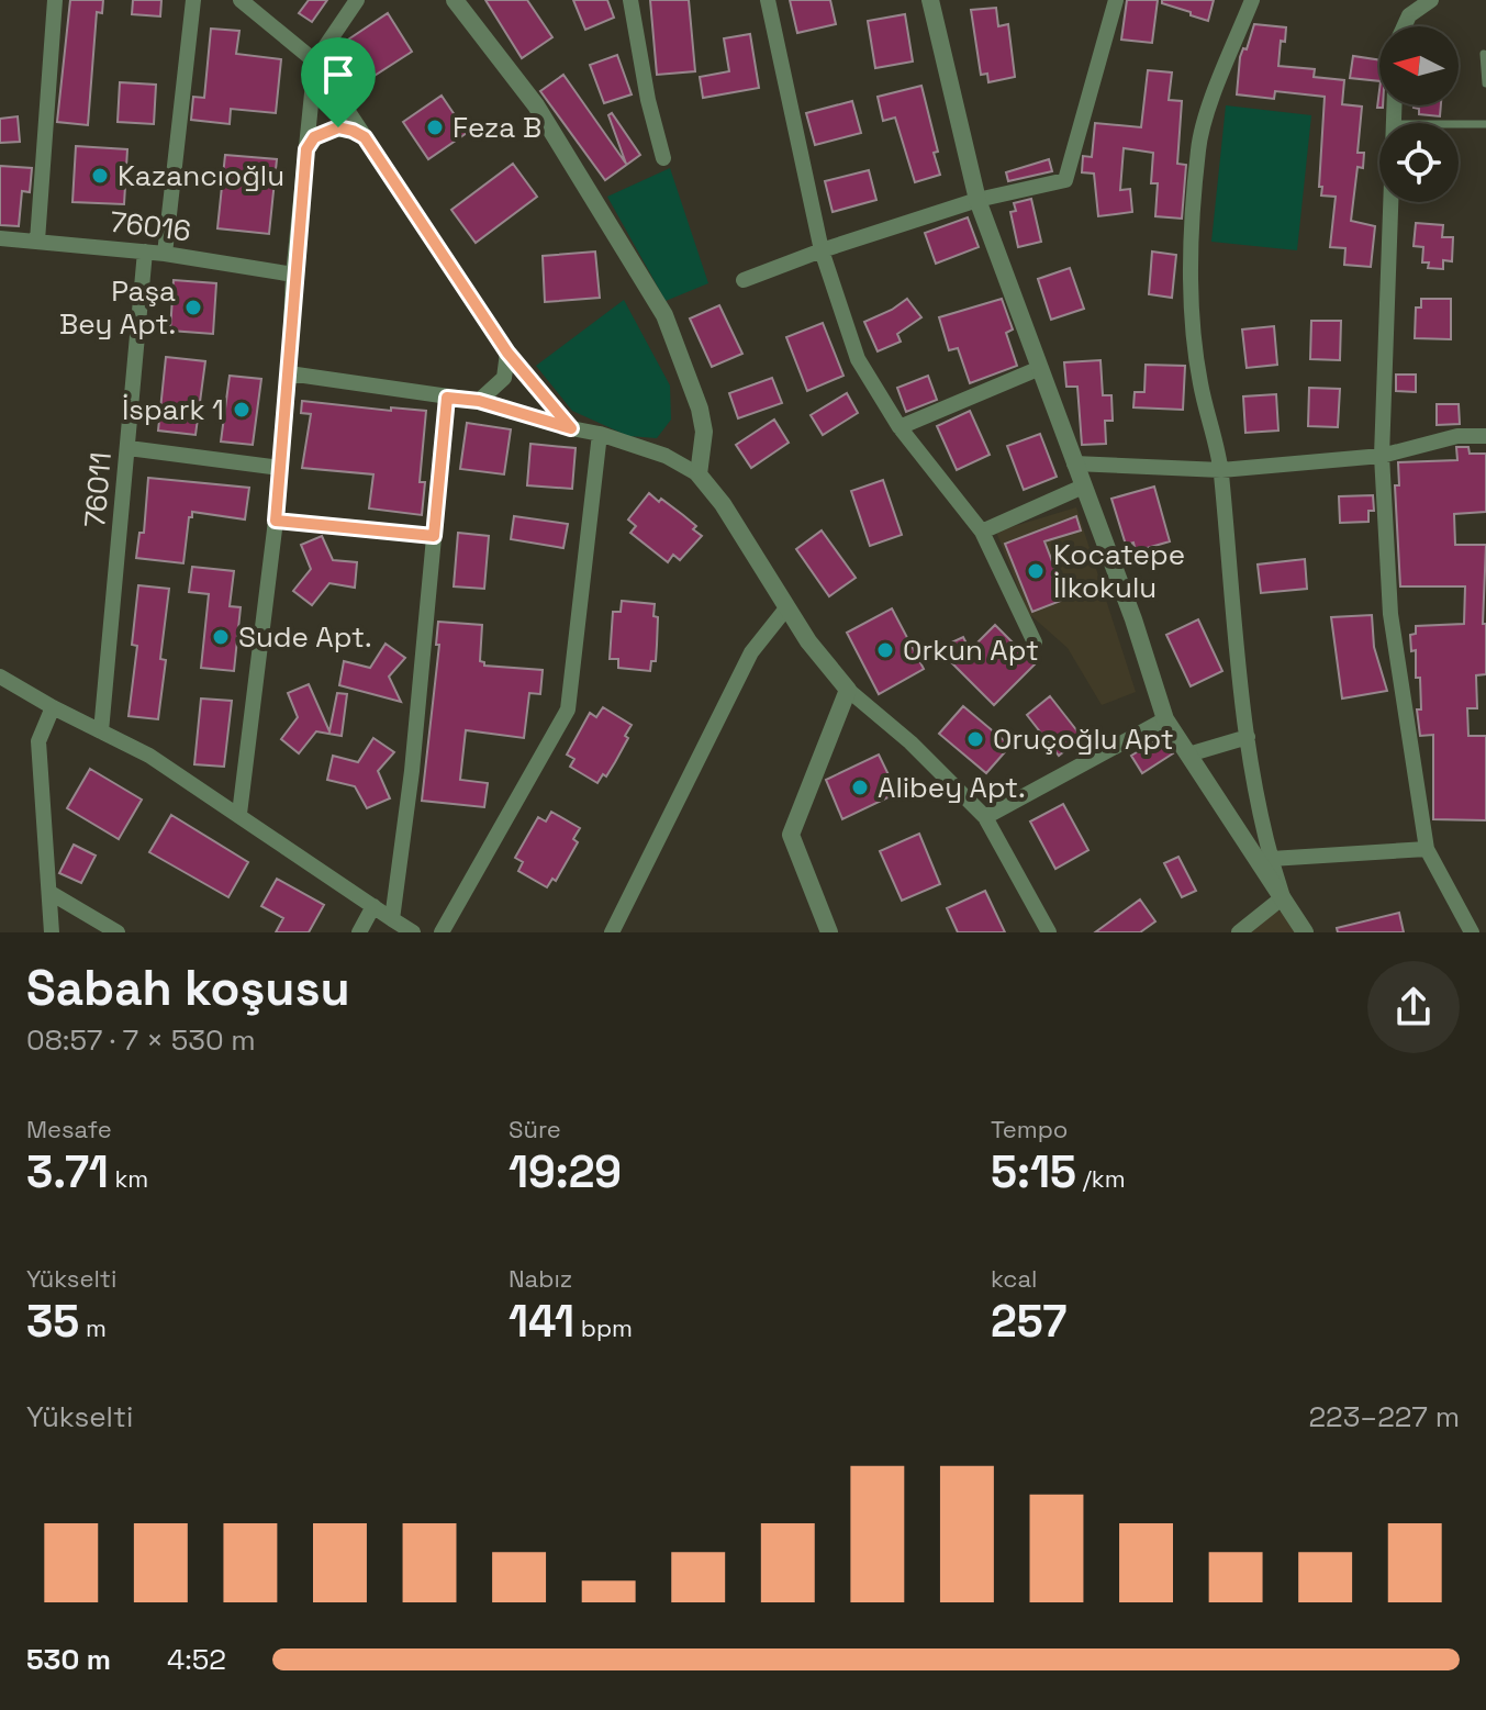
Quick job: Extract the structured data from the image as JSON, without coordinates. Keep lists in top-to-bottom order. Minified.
{"streets":{"street":["76016","76011"]},"crossings":[["76016","76011"]],"places":["Feza B","Kazancıoğlu","Paşa Bey Apt.","İspark 1","Kocatepe İlkokulu","Sude Apt.","Orkun Apt","Oruçoğlu Apt","Alibey Apt."],"north":"left","page":{"heading":["Sabah koşusu","08:57 · 7 × 530 m"],"stats":[["Mesafe","3.71 km"],["Süre","19:29"],["Tempo","5:15 /km"],["Yükselti","35 m"],["Nabız","141 bpm"],["kcal","257"]],"chart":["Yükselti","223–227 m"],"list":[{"name":"530 m","note":"4:52"}]}}
